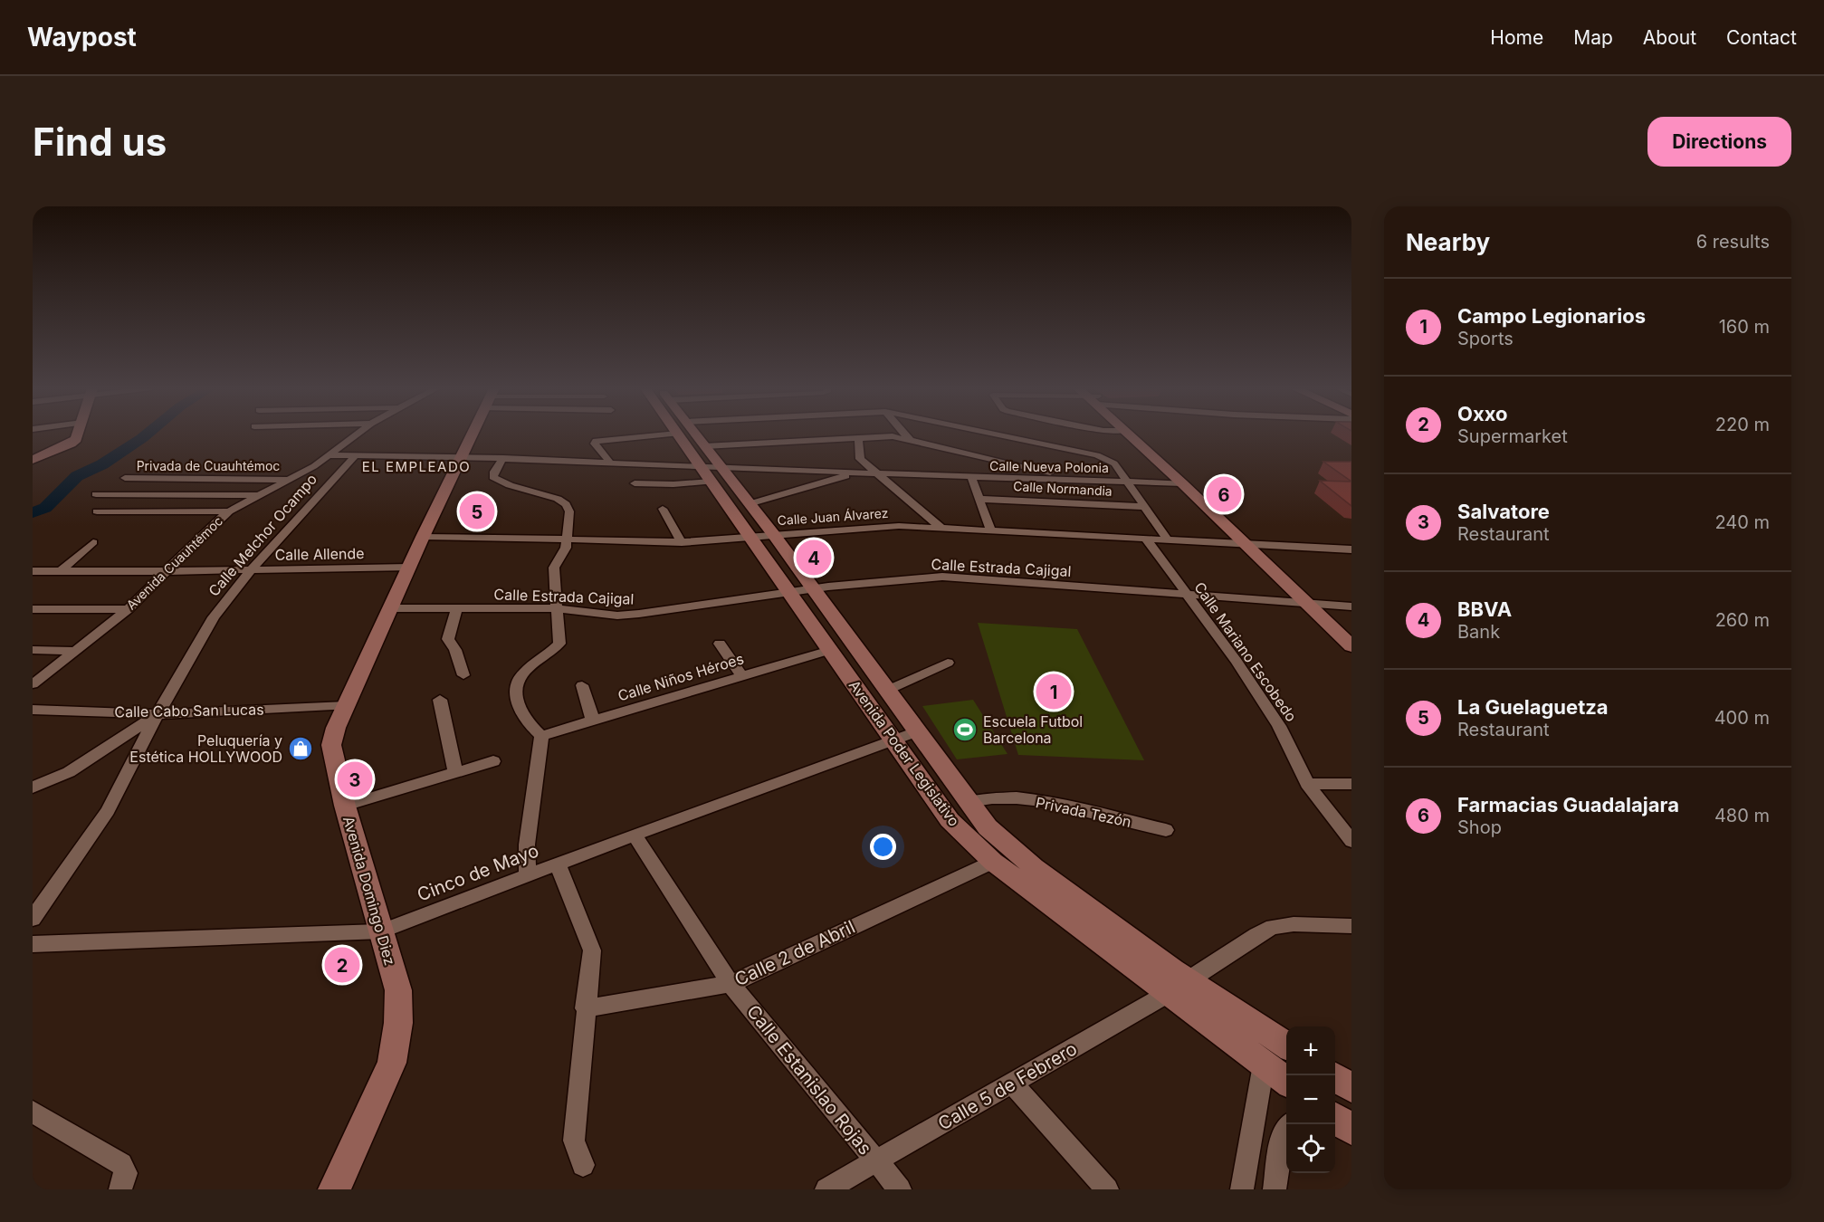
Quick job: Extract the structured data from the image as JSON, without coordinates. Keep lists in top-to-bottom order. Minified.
{"streets":{"main road":["Avenida Poder Legislativo","Avenida Domingo Diez"],"street":["Privada de Cuauhtémoc","Calle Nueva Polonia","Calle Normandia","Calle Juan Álvarez","Calle Melchor Ocampo","Calle Allende","Avenida Cuauhtémoc","Calle Estrada Cajigal","Calle Mariano Escobedo","Calle Niños Héroes","Calle Cabo San Lucas","Privada Tezón","Cinco de Mayo","Calle 2 de Abril","Calle Estanislao Rojas","Calle 5 de Febrero"]},"crossings":[["Privada de Cuauhtémoc","Avenida Cuauhtémoc"],["Calle Nueva Polonia","Calle Melchor Ocampo"],["Calle Nueva Polonia","Avenida Cuauhtémoc"],["Calle Nueva Polonia","Avenida Poder Legislativo"],["Calle Nueva Polonia","Avenida Domingo Diez"],["Calle Juan Álvarez","Calle Mariano Escobedo"],["Calle Juan Álvarez","Avenida Poder Legislativo"],["Calle Juan Álvarez","Avenida Domingo Diez"],["Calle Melchor Ocampo","Calle Allende"],["Calle Melchor Ocampo","Calle Cabo San Lucas"],["Calle Allende","Avenida Cuauhtémoc"],["Calle Allende","Avenida Domingo Diez"],["Calle Estrada Cajigal","Calle Mariano Escobedo"],["Calle Estrada Cajigal","Avenida Poder Legislativo"],["Calle Estrada Cajigal","Avenida Domingo Diez"],["Calle Niños Héroes","Avenida Poder Legislativo"],["Calle Cabo San Lucas","Avenida Domingo Diez"],["Avenida Poder Legislativo","Privada Tezón"],["Avenida Poder Legislativo","Cinco de Mayo"],["Avenida Poder Legislativo","Calle 2 de Abril"],["Avenida Poder Legislativo","Calle 5 de Febrero"],["Cinco de Mayo","Avenida Domingo Diez"],["Cinco de Mayo","Calle Estanislao Rojas"],["Calle 2 de Abril","Calle Estanislao Rojas"],["Calle Estanislao Rojas","Calle 5 de Febrero"]],"districts":["EL EMPLEADO"],"places":{"sports":["Escuela Futbol Barcelona"],"shop":["Peluquería y Estética HOLLYWOOD"]},"page":{"header":"Waypost","nav":["Home","Map","About","Contact"],"buttons":"Directions","title":"Find us","heading":["Nearby","6 results"],"list":[{"mark":"1","name":"Campo Legionarios","note":"Sports","value":"160 m"},{"mark":"2","name":"Oxxo","note":"Supermarket","value":"220 m"},{"mark":"3","name":"Salvatore","note":"Restaurant","value":"240 m"},{"mark":"4","name":"BBVA","note":"Bank","value":"260 m"},{"mark":"5","name":"La Guelaguetza","note":"Restaurant","value":"400 m"},{"mark":"6","name":"Farmacias Guadalajara","note":"Shop","value":"480 m"}],"pins":["6","5","4","1","3","2"],"map_buttons":["+","−"]}}
